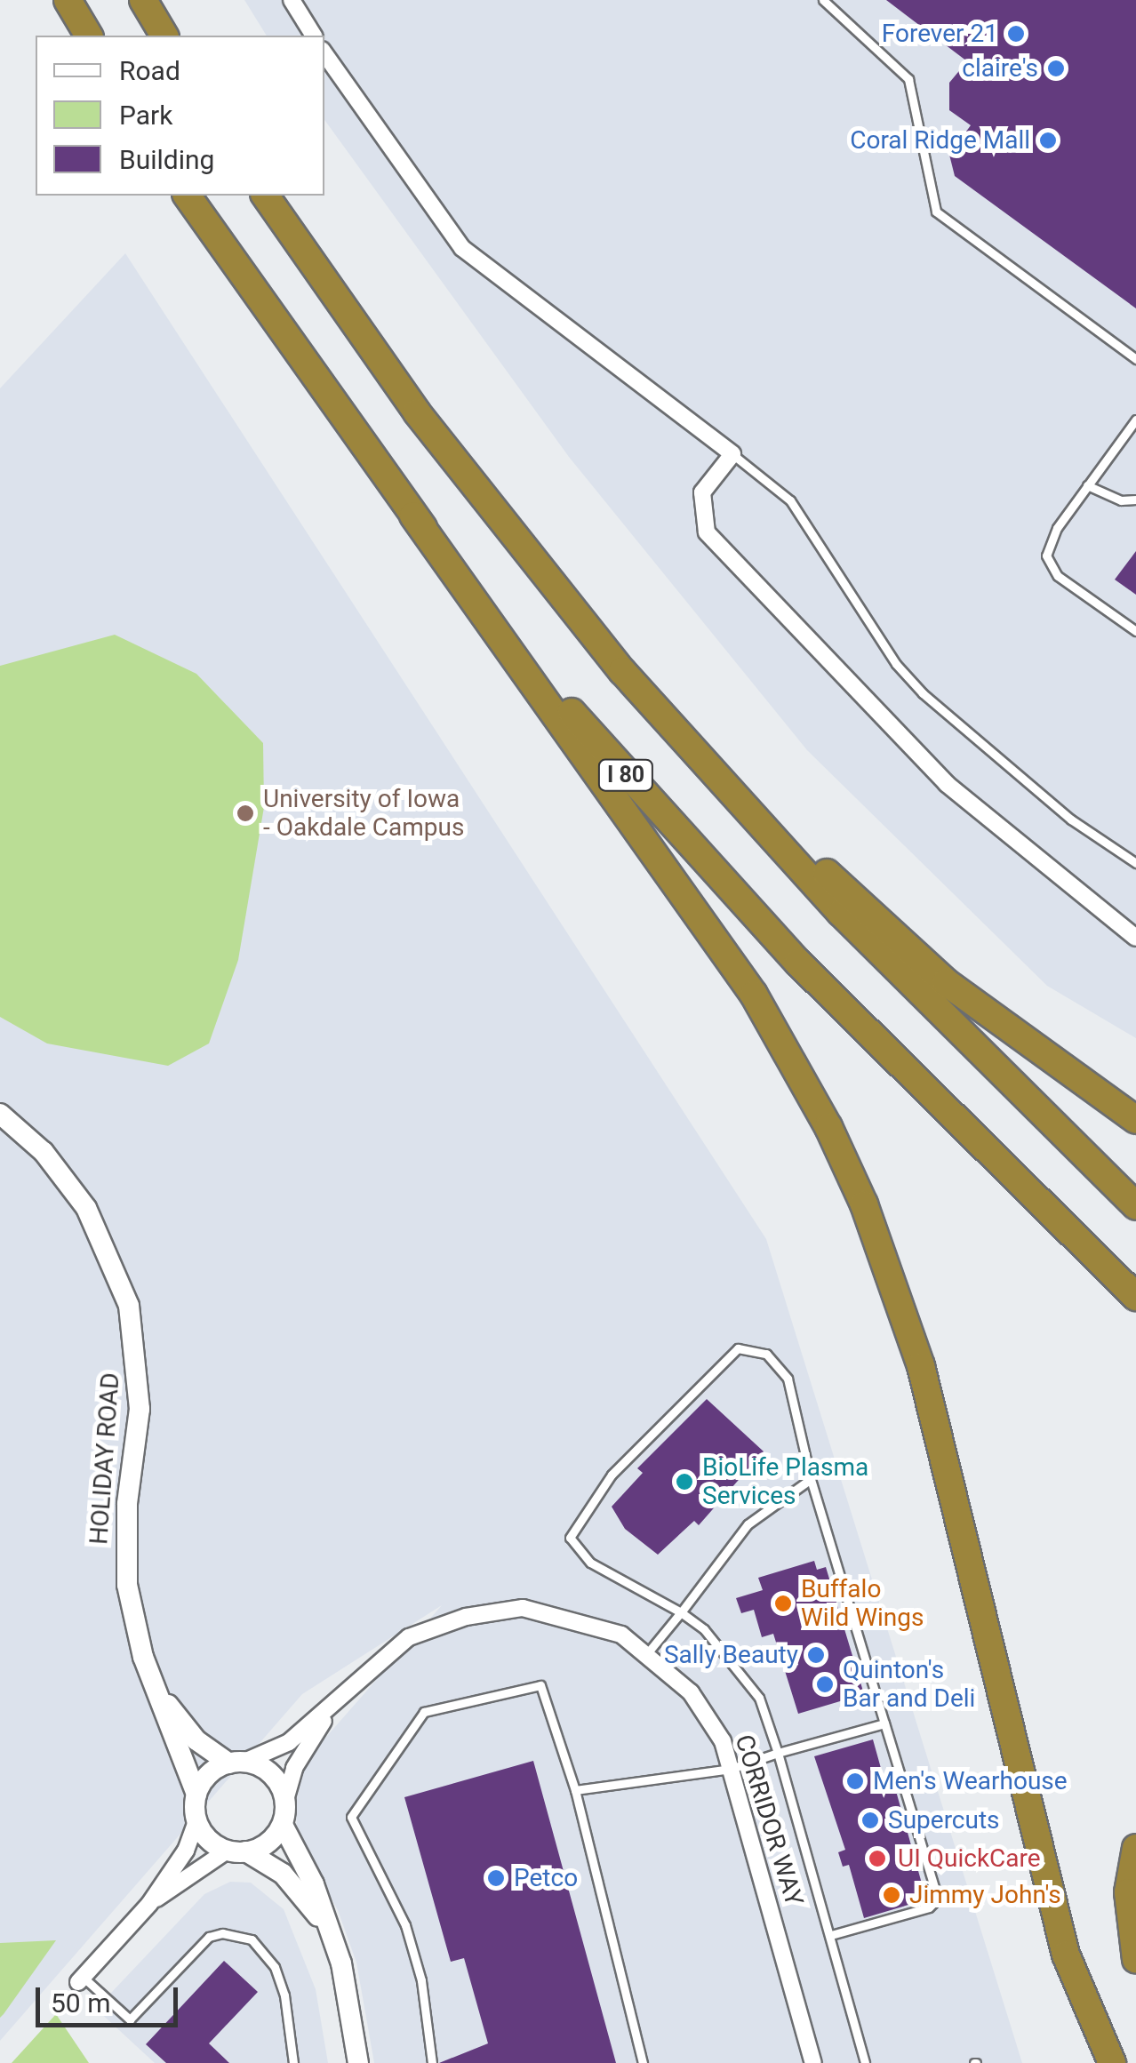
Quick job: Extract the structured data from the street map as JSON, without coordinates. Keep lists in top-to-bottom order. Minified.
{"streets":{"highway":["I 80"],"street":["HOLIDAY ROAD","CORRIDOR WAY"]},"crossings":[["HOLIDAY ROAD","CORRIDOR WAY"]],"places":["Forever 21","claire's","Coral Ridge Mall","University of Iowa - Oakdale Campus","BioLife Plasma Services","Buffalo Wild Wings","Sally Beauty","Quinton's Bar and Deli","Men's Wearhouse","Supercuts","UI QuickCare","Petco","Jimmy John's"],"legend":["Road","Park","Building"],"scale_bar":"50 m"}
